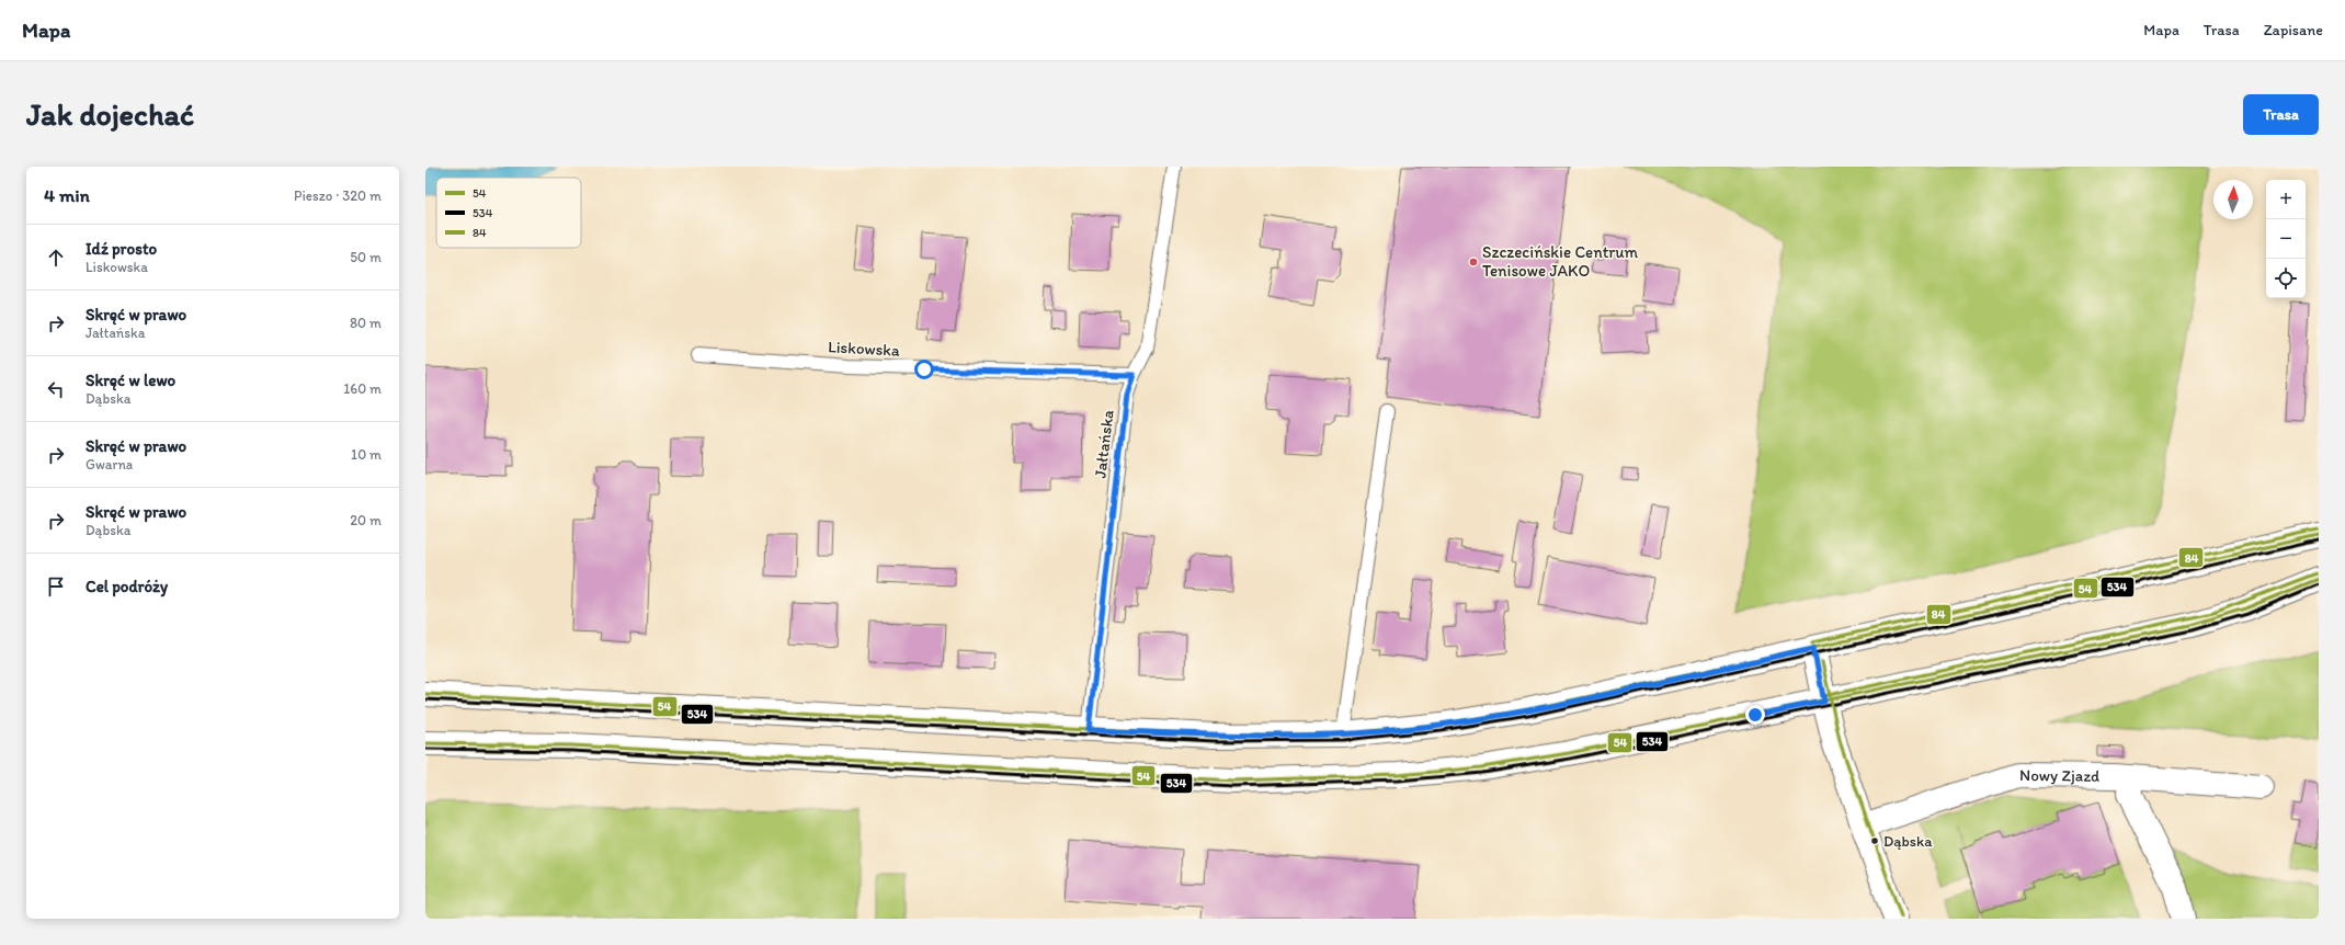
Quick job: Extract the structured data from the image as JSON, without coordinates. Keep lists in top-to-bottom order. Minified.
{"streets":{"street":["Nowy Zjazd"],"lane":["Liskowska","Jałtańska"]},"crossings":[["Liskowska","Jałtańska"]],"places":["Szczecińskie Centrum Tenisowe JAKO","Dąbska"],"lines":["transit line 84","transit line 54","transit line 534"],"legend":["54","534","84"],"north":"top","page":{"header":"Mapa","nav":["Mapa","Trasa","Zapisane"],"buttons":"Trasa","title":"Jak dojechać","heading":["4 min","Pieszo · 320 m"],"map_buttons":["+","−"],"list":[["Idź prosto","Liskowska","50 m"],["Skręć w prawo","Jałtańska","80 m"],["Skręć w lewo","Dąbska","160 m"],["Skręć w prawo","Gwarna","10 m"],["Skręć w prawo","Dąbska","20 m"],"Cel podróży"]}}
